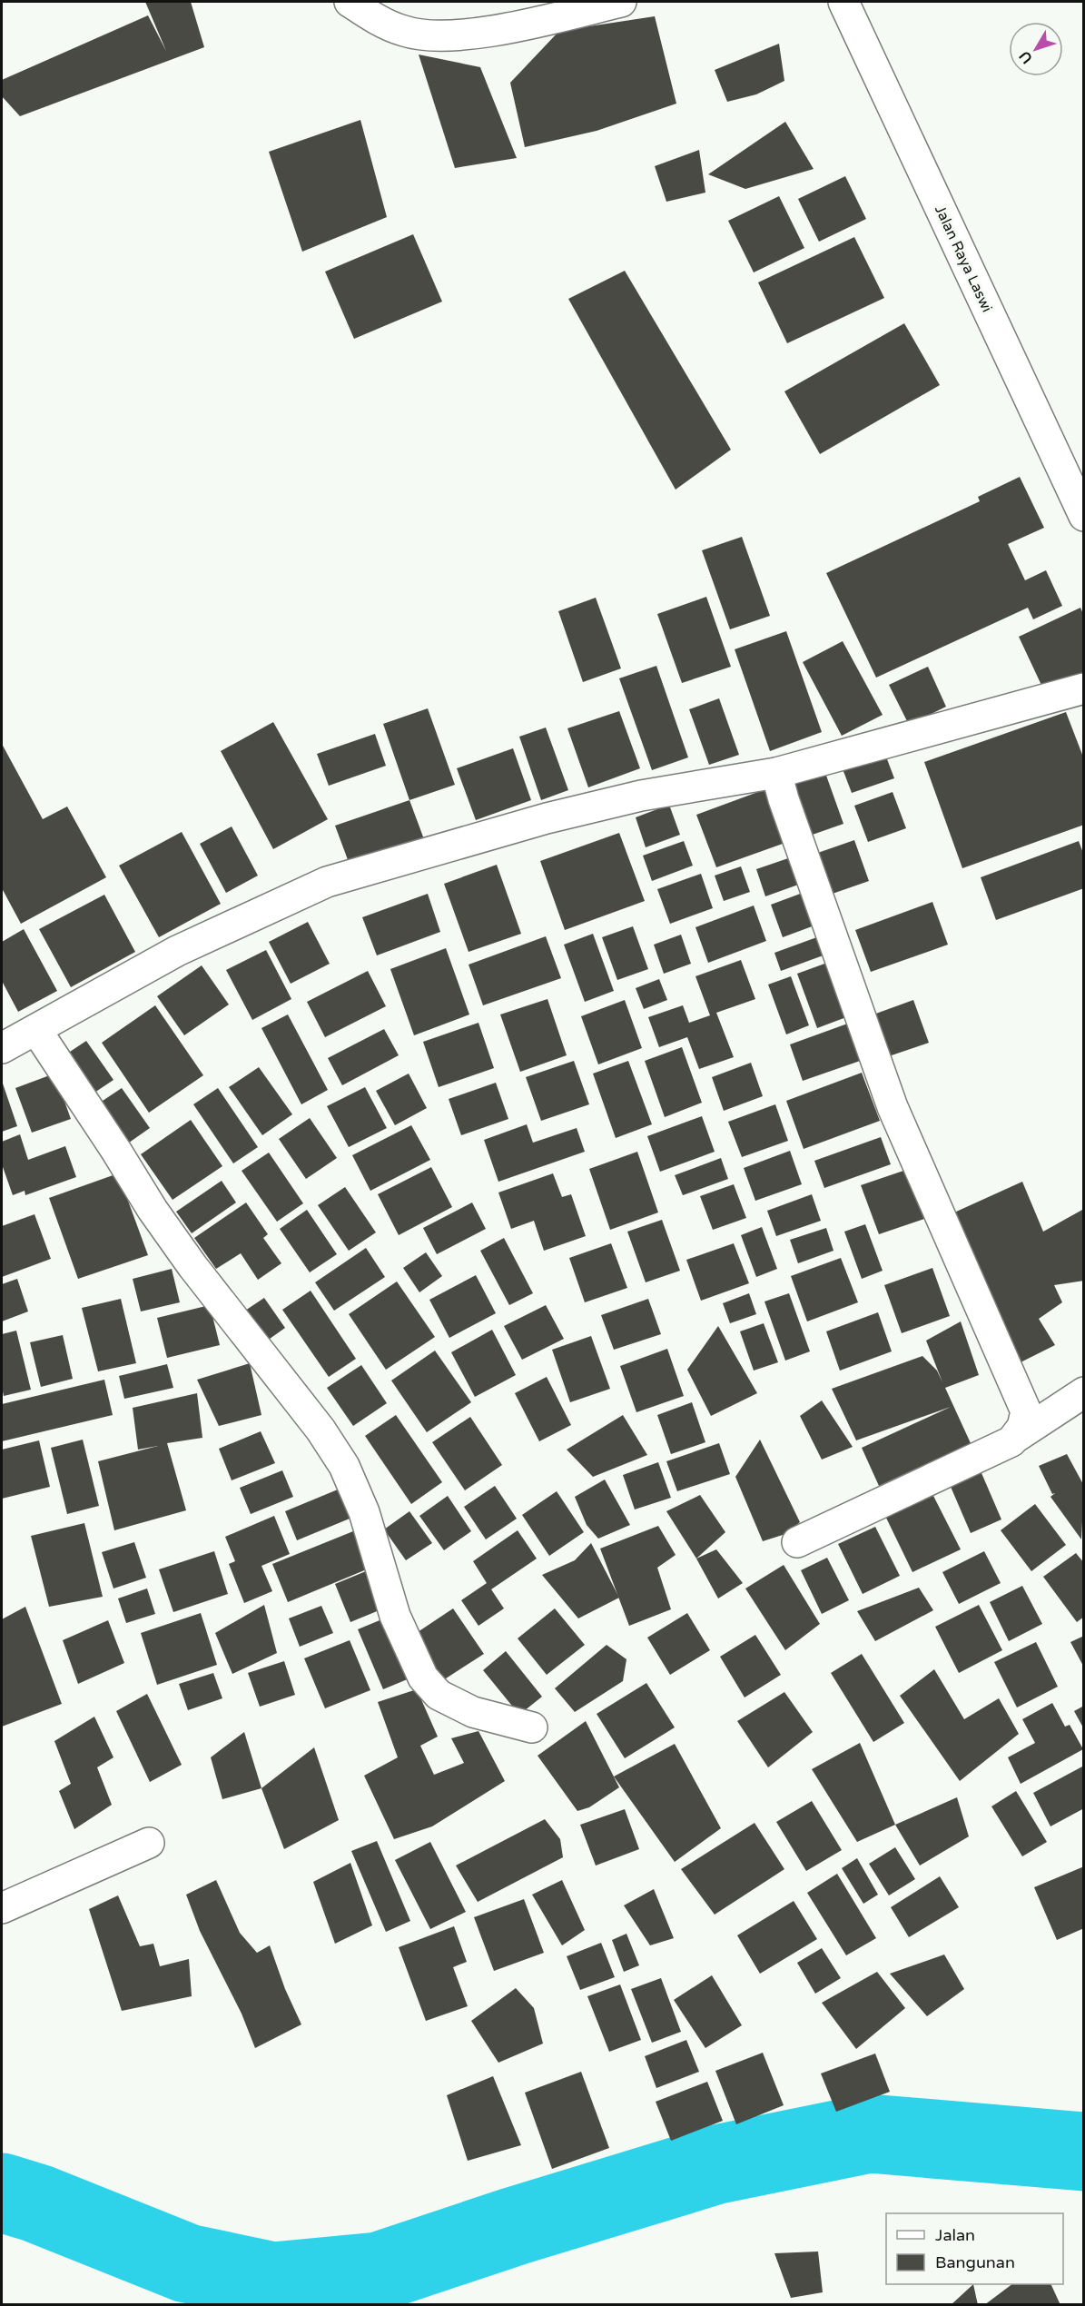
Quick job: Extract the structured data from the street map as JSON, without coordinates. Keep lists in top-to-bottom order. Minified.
{"streets":{"street":["Jalan Raya Laswi"]},"legend":["Jalan","Bangunan"],"north":"bottom left"}
